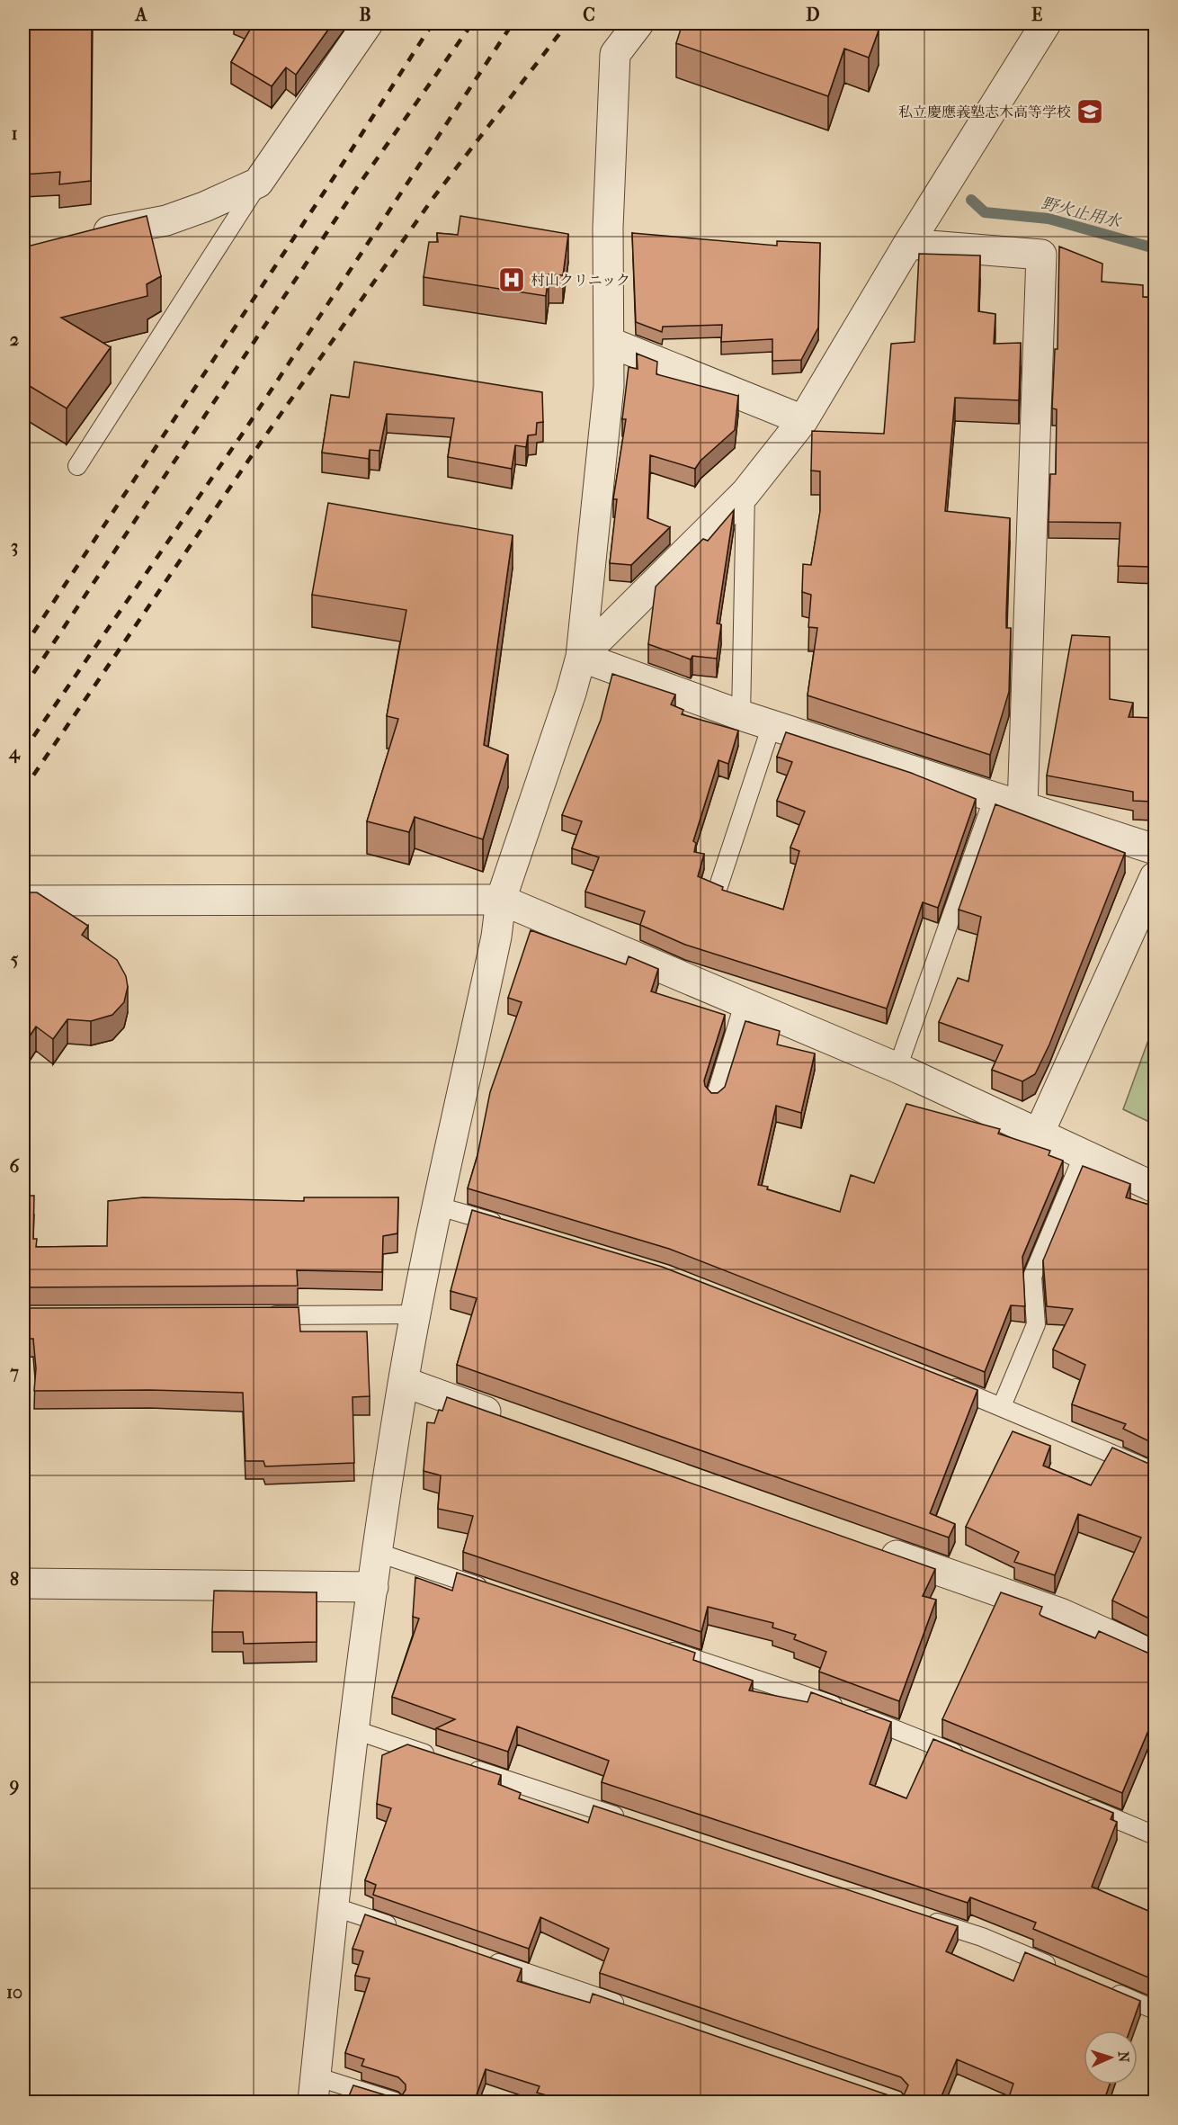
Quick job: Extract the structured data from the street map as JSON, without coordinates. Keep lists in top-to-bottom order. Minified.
{"water":["野火止用水"],"places":{"school or university":["私立慶應義塾志木高等学校"],"hospital":["村山クリニック"]},"north":"right","grid":{"columns":["A","B","C","D","E"],"rows":["1","2","3","4","5","6","7","8","9","10"]}}
